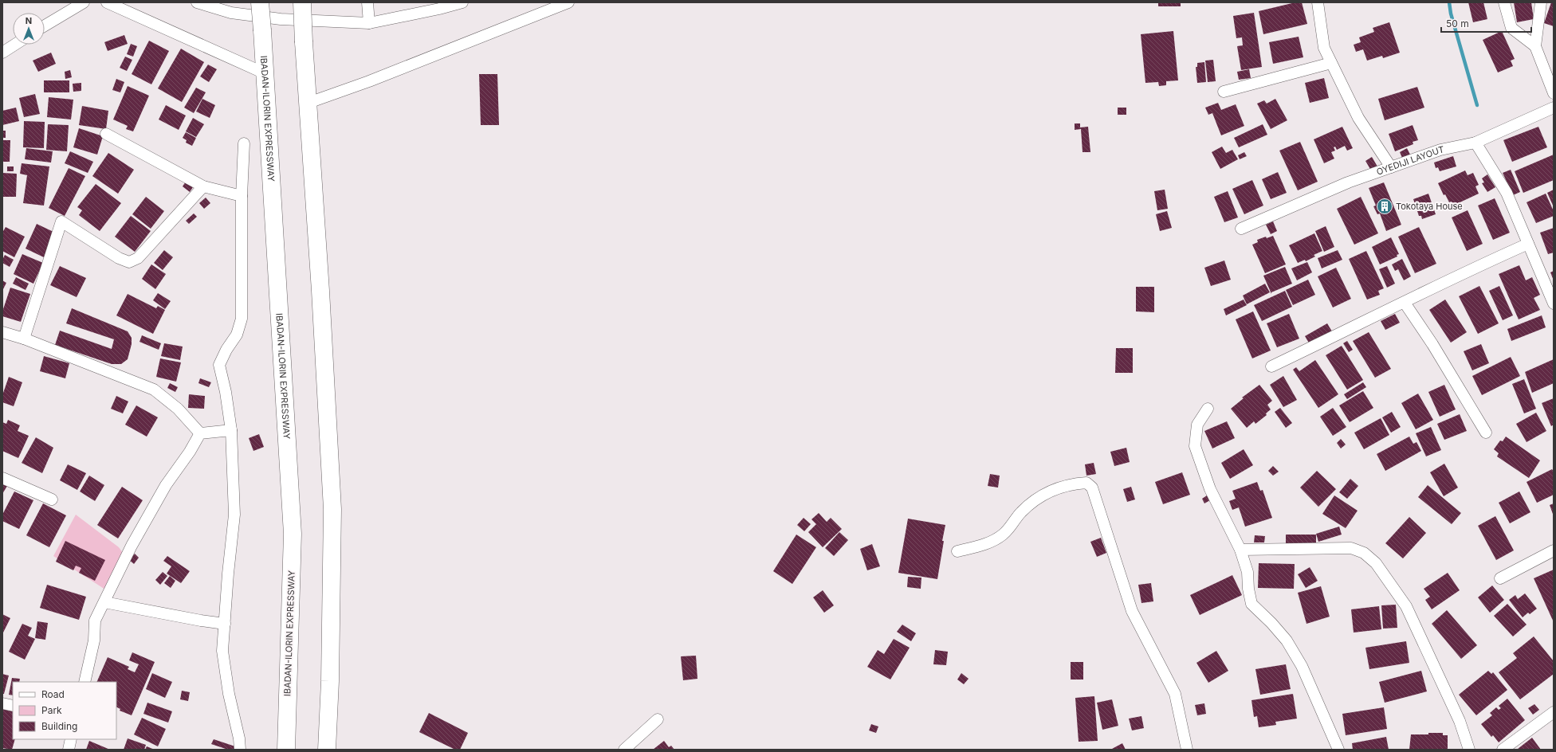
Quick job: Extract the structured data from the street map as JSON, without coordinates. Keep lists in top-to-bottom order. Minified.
{"streets":{"highway":["IBADAN-ILORIN EXPRESSWAY"],"street":["OYEDIJI LAYOUT"]},"places":{"building":["Tokotaya House"]},"legend":["Road","Park","Building"],"scale_bar":"50 m","north":"top"}
